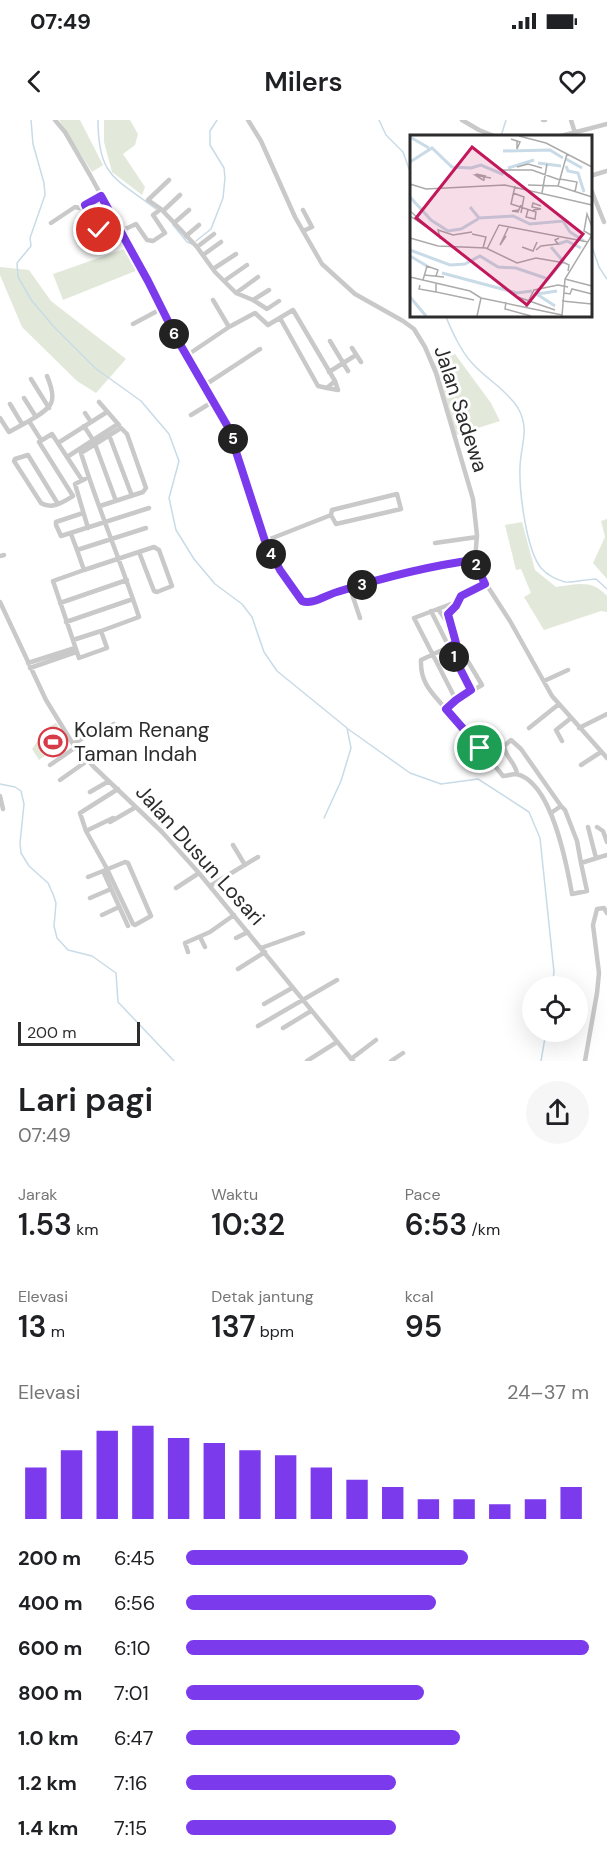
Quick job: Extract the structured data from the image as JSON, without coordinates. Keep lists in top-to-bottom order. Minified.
{"streets":{"street":["Jalan Sadewa","Jalan Dusun Losari"]},"places":{"sports":["Kolam Renang Taman Indah"]},"scale_bar":"200 m","page":{"status":"07:49","header":"Milers","pins":["6","5","4","2","3","1"],"scale":"200 m","heading":["Lari pagi","07:49"],"stats":[["Jarak","1.53 km"],["Waktu","10:32"],["Pace","6:53 /km"],["Elevasi","13 m"],["Detak jantung","137 bpm"],["kcal","95"]],"chart":["Elevasi","24–37 m"],"list":[{"name":"200 m","note":"6:45"},{"name":"400 m","note":"6:56"},{"name":"600 m","note":"6:10"},{"name":"800 m","note":"7:01"},{"name":"1.0 km","note":"6:47"},{"name":"1.2 km","note":"7:16"},{"name":"1.4 km","note":"7:15"}]}}
